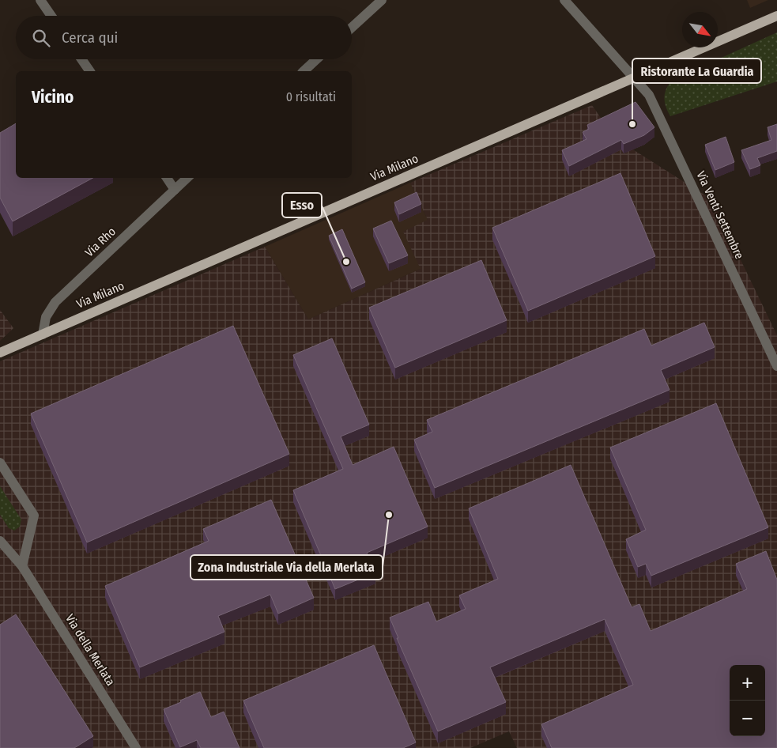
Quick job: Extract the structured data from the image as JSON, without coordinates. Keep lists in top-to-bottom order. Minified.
{"streets":{"main road":["Via Milano"],"street":["Via Venti Settembre","Via Rho","Via della Merlata"]},"crossings":[["Via Milano","Via Venti Settembre"],["Via Milano","Via Rho"]],"places":["Ristorante La Guardia","Esso","Zona Industriale Via della Merlata"],"north":"bottom right","page":{"search":"Cerca qui","heading":["Vicino","0 risultati"],"map_buttons":["+","−"]}}
